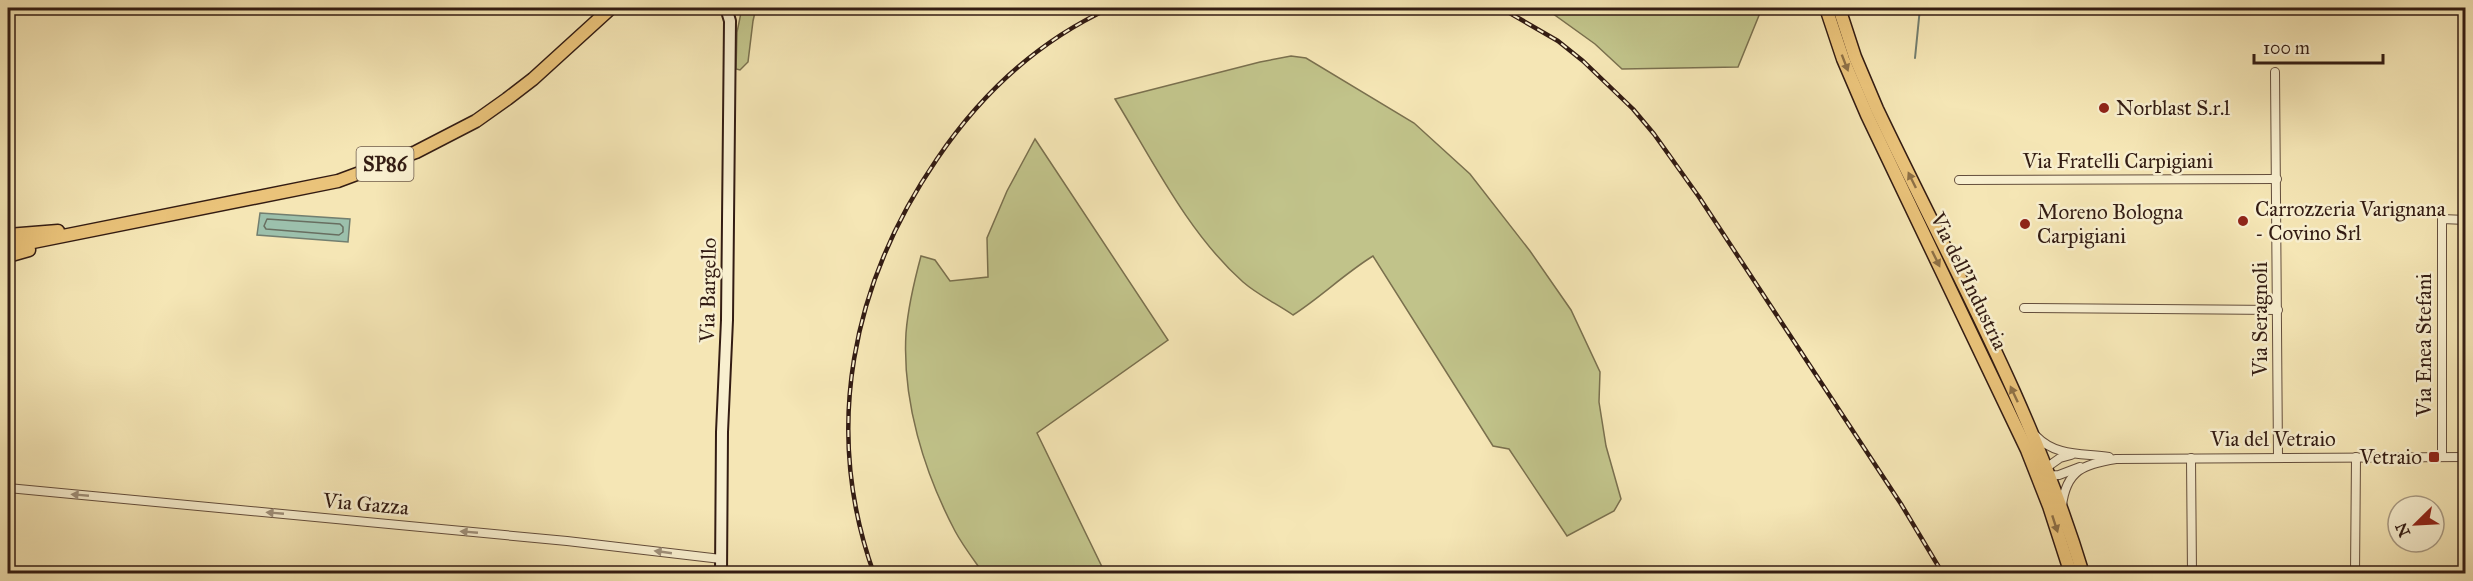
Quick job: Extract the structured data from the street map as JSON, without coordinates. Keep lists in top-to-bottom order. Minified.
{"streets":{"main road":["SP86","Via dell'Industria","Via Bargello"],"street":["Via Fratelli Carpigiani","Via Seragnoli","Via Enea Stefani","Via del Vetraio","Via Gazza"]},"crossings":[["Via Fratelli Carpigiani","Via Seragnoli"],["Via dell'Industria","Via del Vetraio"],["Via Bargello","Via Gazza"],["Via Seragnoli","Via del Vetraio"],["Via Enea Stefani","Via del Vetraio"]],"one_way":["Via Gazza"],"places":{"other":["Norblast S.r.l","Carrozzeria Varignana - Covino Srl","Moreno Bologna Carpigiani"],"transit":["Vetraio"]},"scale_bar":"100 m","north":"bottom left"}
